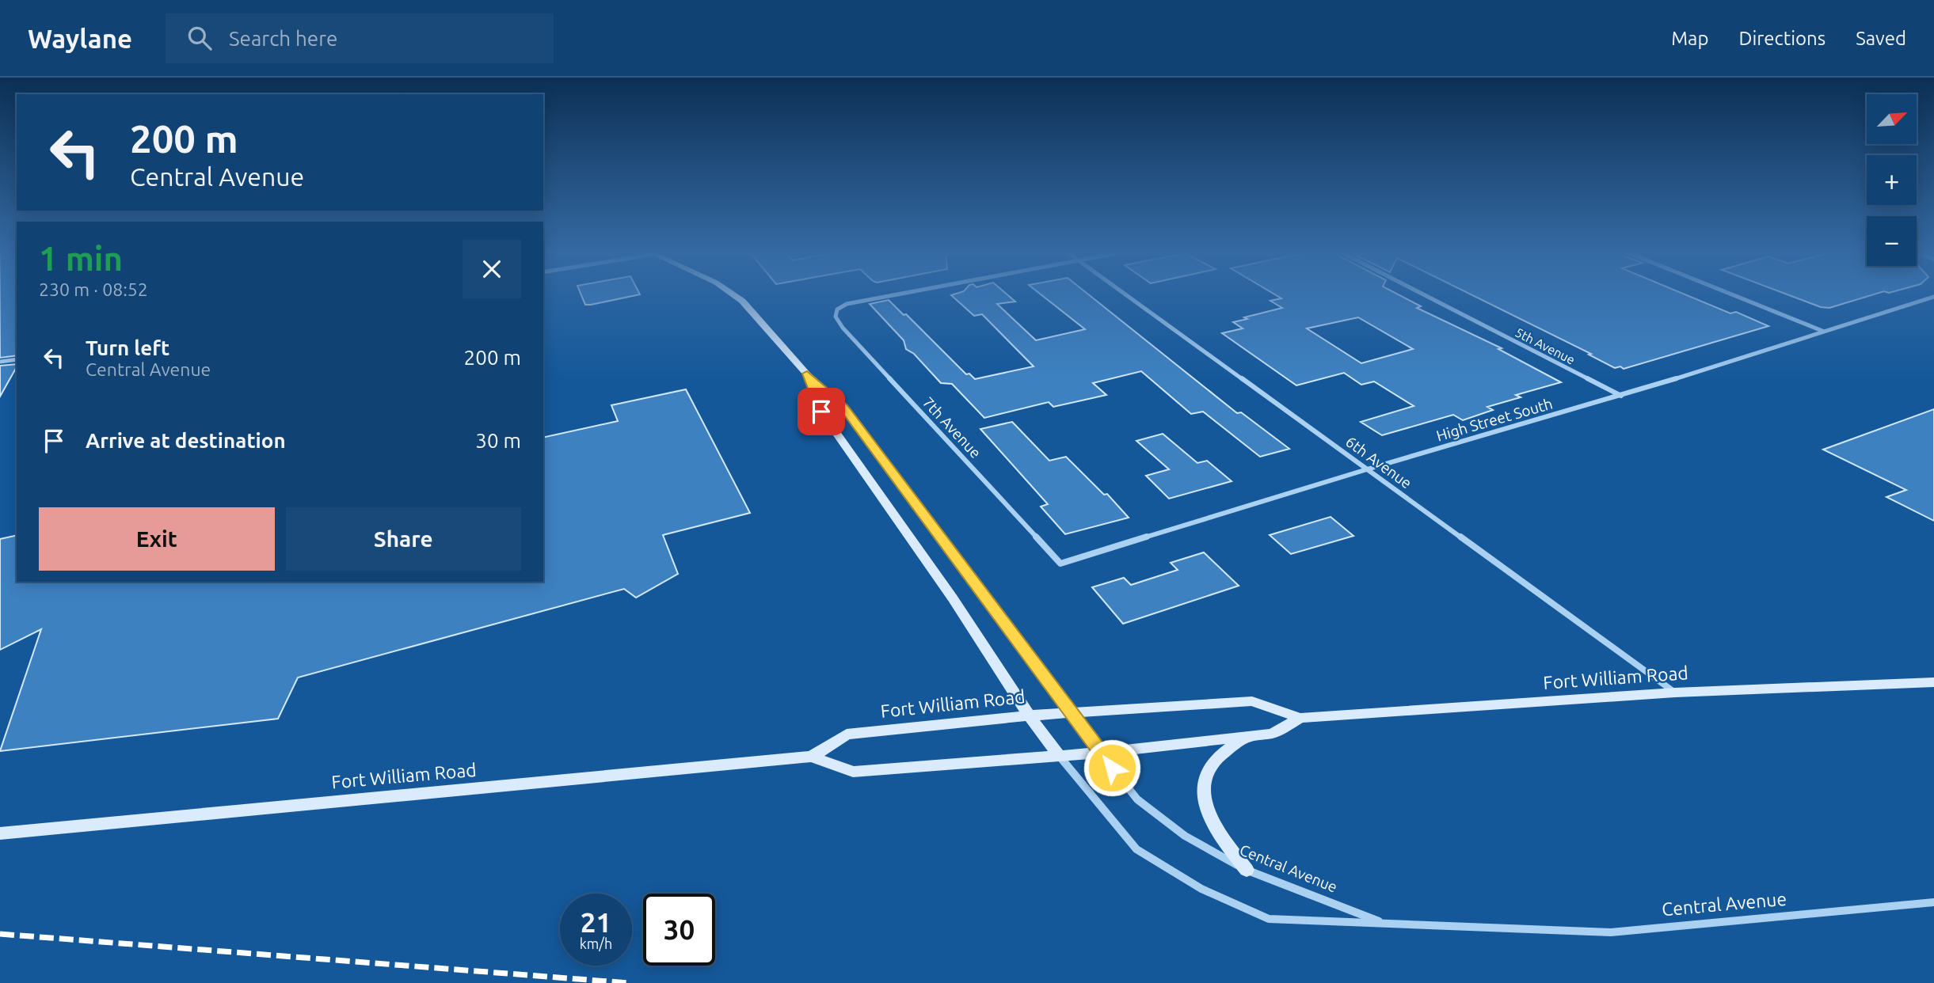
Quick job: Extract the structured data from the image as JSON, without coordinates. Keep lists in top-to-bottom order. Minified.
{"streets":{"main road":["Fort William Road","Central Avenue"],"street":["5th Avenue","High Street South","7th Avenue","6th Avenue"]},"crossings":[["5th Avenue","High Street South"],["High Street South","7th Avenue"],["High Street South","6th Avenue"],["6th Avenue","Fort William Road"],["Fort William Road","Central Avenue"]],"north":"top right","page":{"header":"Waylane","search":"Search here","nav":["Map","Directions","Saved"],"map_buttons":["+","−"],"turn":["200 m","Central Avenue"],"heading":["1 min","230 m · 08:52"],"list":[{"name":"Turn left","note":"Central Avenue","value":"200 m"},{"name":"Arrive at destination","value":"30 m"}],"buttons":["Exit","Share"],"speed":"21 km/h","limit":"30"}}
